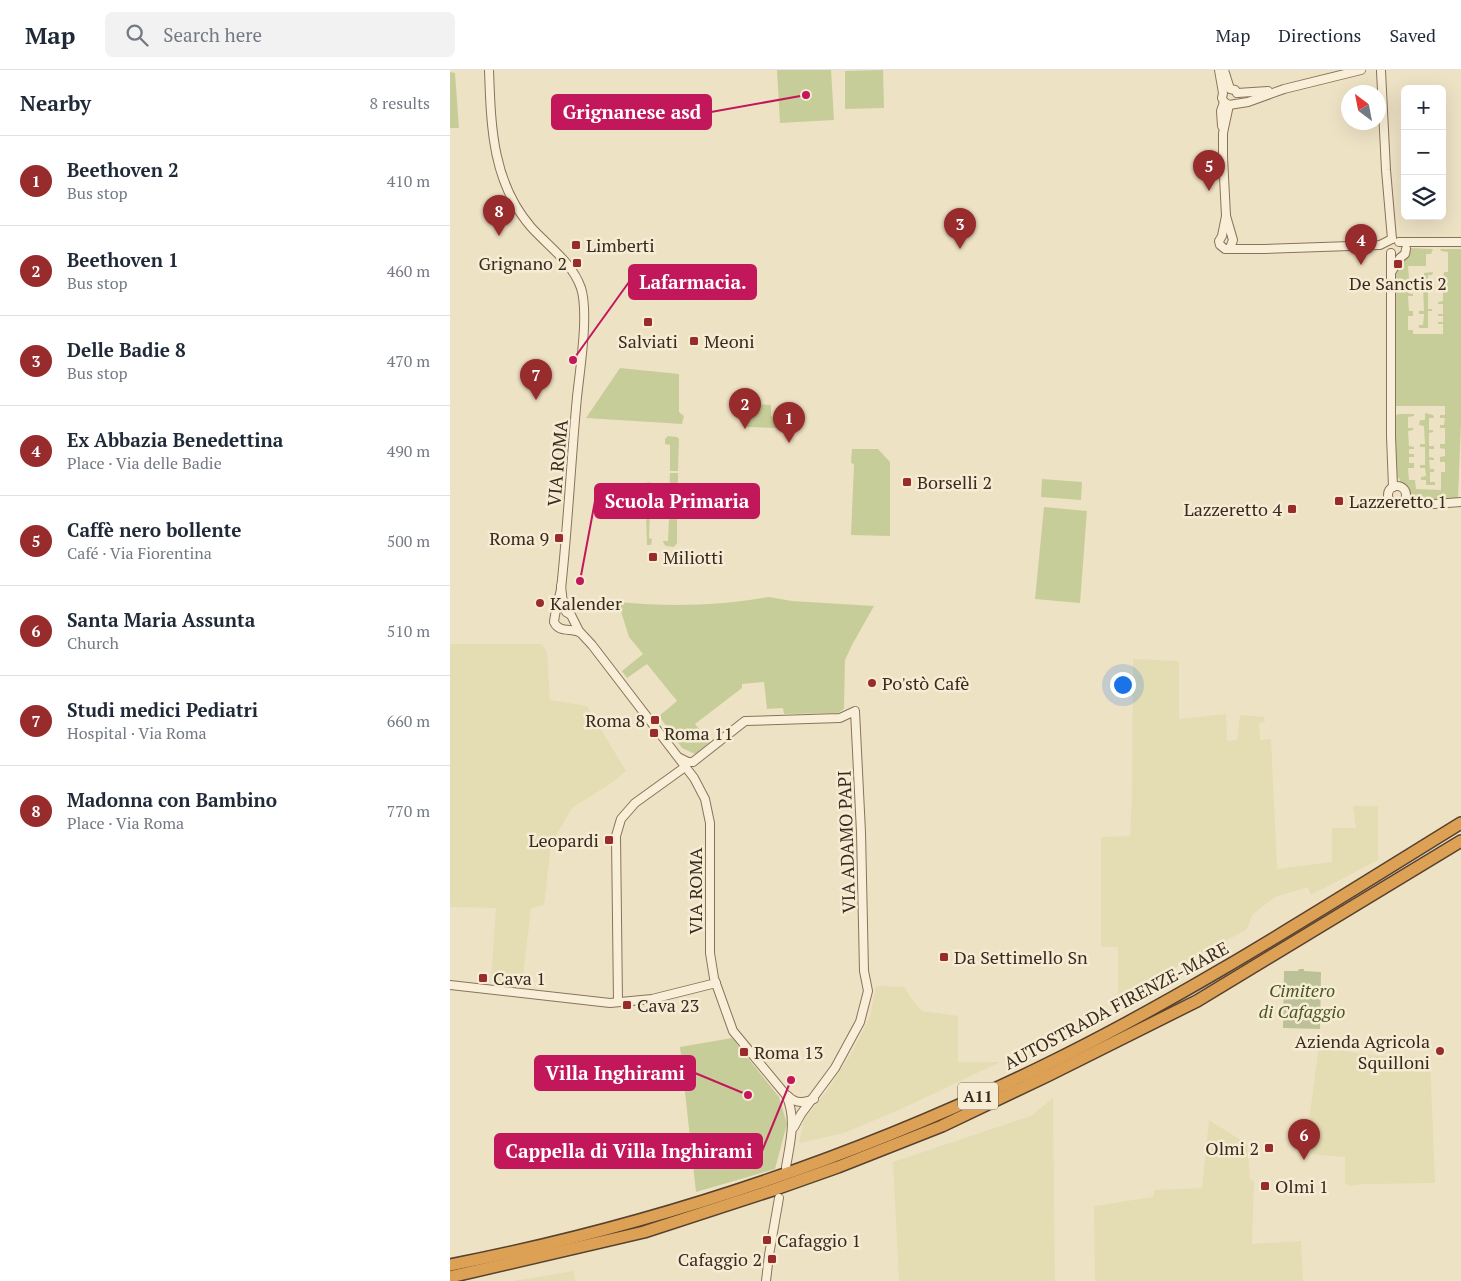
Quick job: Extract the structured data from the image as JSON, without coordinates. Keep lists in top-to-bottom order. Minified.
{"streets":{"highway":["AUTOSTRADA FIRENZE-MARE","A11"],"street":["VIA ROMA","VIA ADAMO PAPI"]},"crossings":[["VIA ROMA","VIA ADAMO PAPI"]],"parks":["Cimitero di Cafaggio"],"places":{"other":["Grignanese asd","Lafarmacia.","Scuola Primaria","Kalender","Po'stò Cafè","Azienda Agricola Squilloni","Cappella di Villa Inghirami","Villa Inghirami"],"transit":["Limberti","Grignano 2","De Sanctis 2","Salviati","Meoni","Borselli 2","Lazzeretto 1","Lazzeretto 4","Roma 9","Miliotti","Roma 8","Roma 11","Leopardi","Da Settimello Sn","Cava 1","Cava 23","Roma 13","Olmi 2","Olmi 1","Cafaggio 1","Cafaggio 2"]},"north":"top left","page":{"header":"Map","search":"Search here","nav":["Map","Directions","Saved"],"heading":["Nearby","8 results"],"map_buttons":["+","−"],"list":[{"mark":"1","name":"Beethoven 2","note":"Bus stop","value":"410 m"},{"mark":"2","name":"Beethoven 1","note":"Bus stop","value":"460 m"},{"mark":"3","name":"Delle Badie 8","note":"Bus stop","value":"470 m"},{"mark":"4","name":"Ex Abbazia Benedettina","note":"Place · Via delle Badie","value":"490 m"},{"mark":"5","name":"Caffè nero bollente","note":"Café · Via Fiorentina","value":"500 m"},{"mark":"6","name":"Santa Maria Assunta","note":"Church","value":"510 m"},{"mark":"7","name":"Studi medici Pediatri","note":"Hospital · Via Roma","value":"660 m"},{"mark":"8","name":"Madonna con Bambino","note":"Place · Via Roma","value":"770 m"}],"pins":["5","8","3","4","7","2","1","6"]}}
